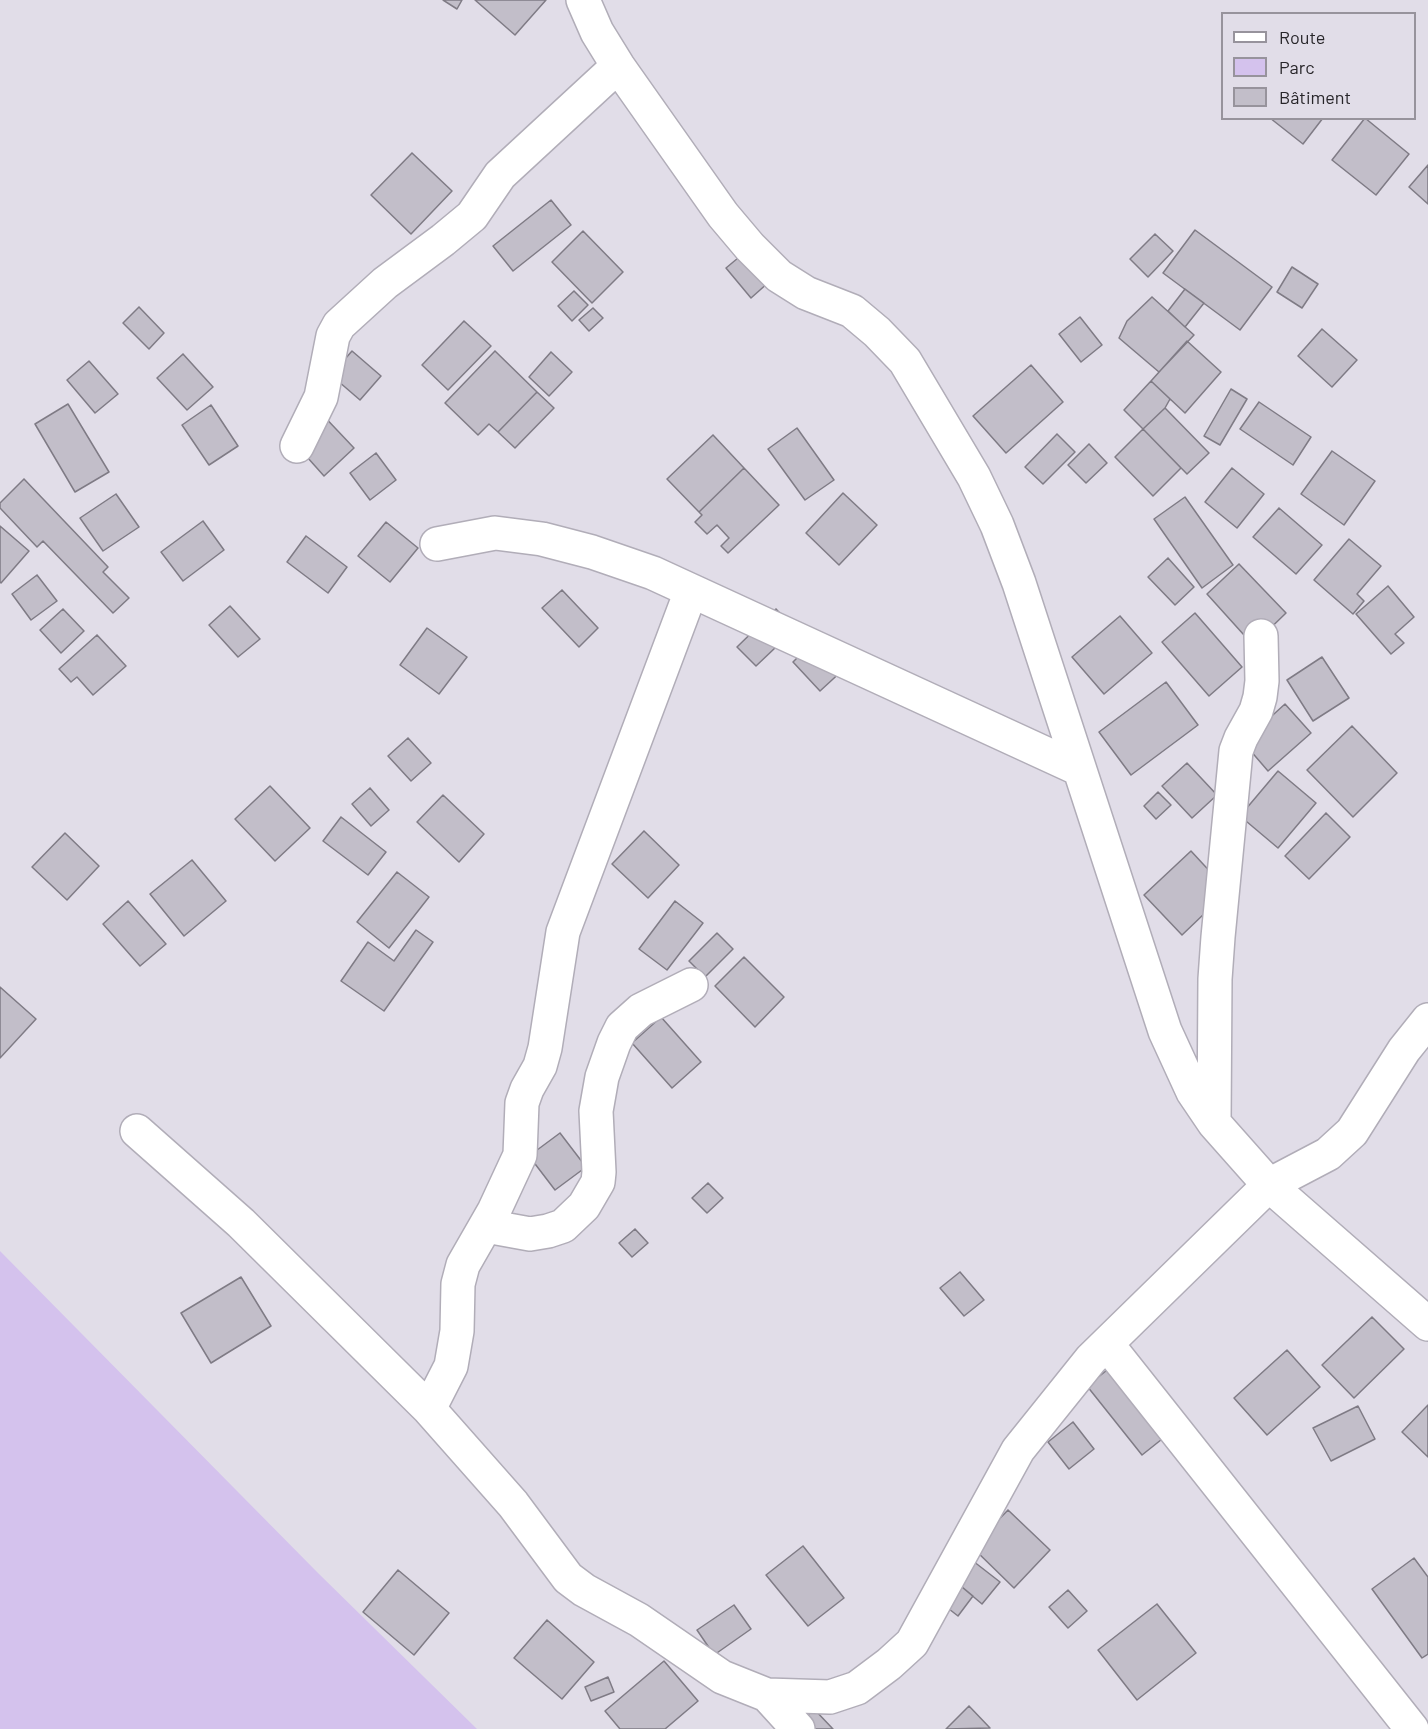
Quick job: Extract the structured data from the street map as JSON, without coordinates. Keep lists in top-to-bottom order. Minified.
{"legend":["Route","Parc","Bâtiment"]}
